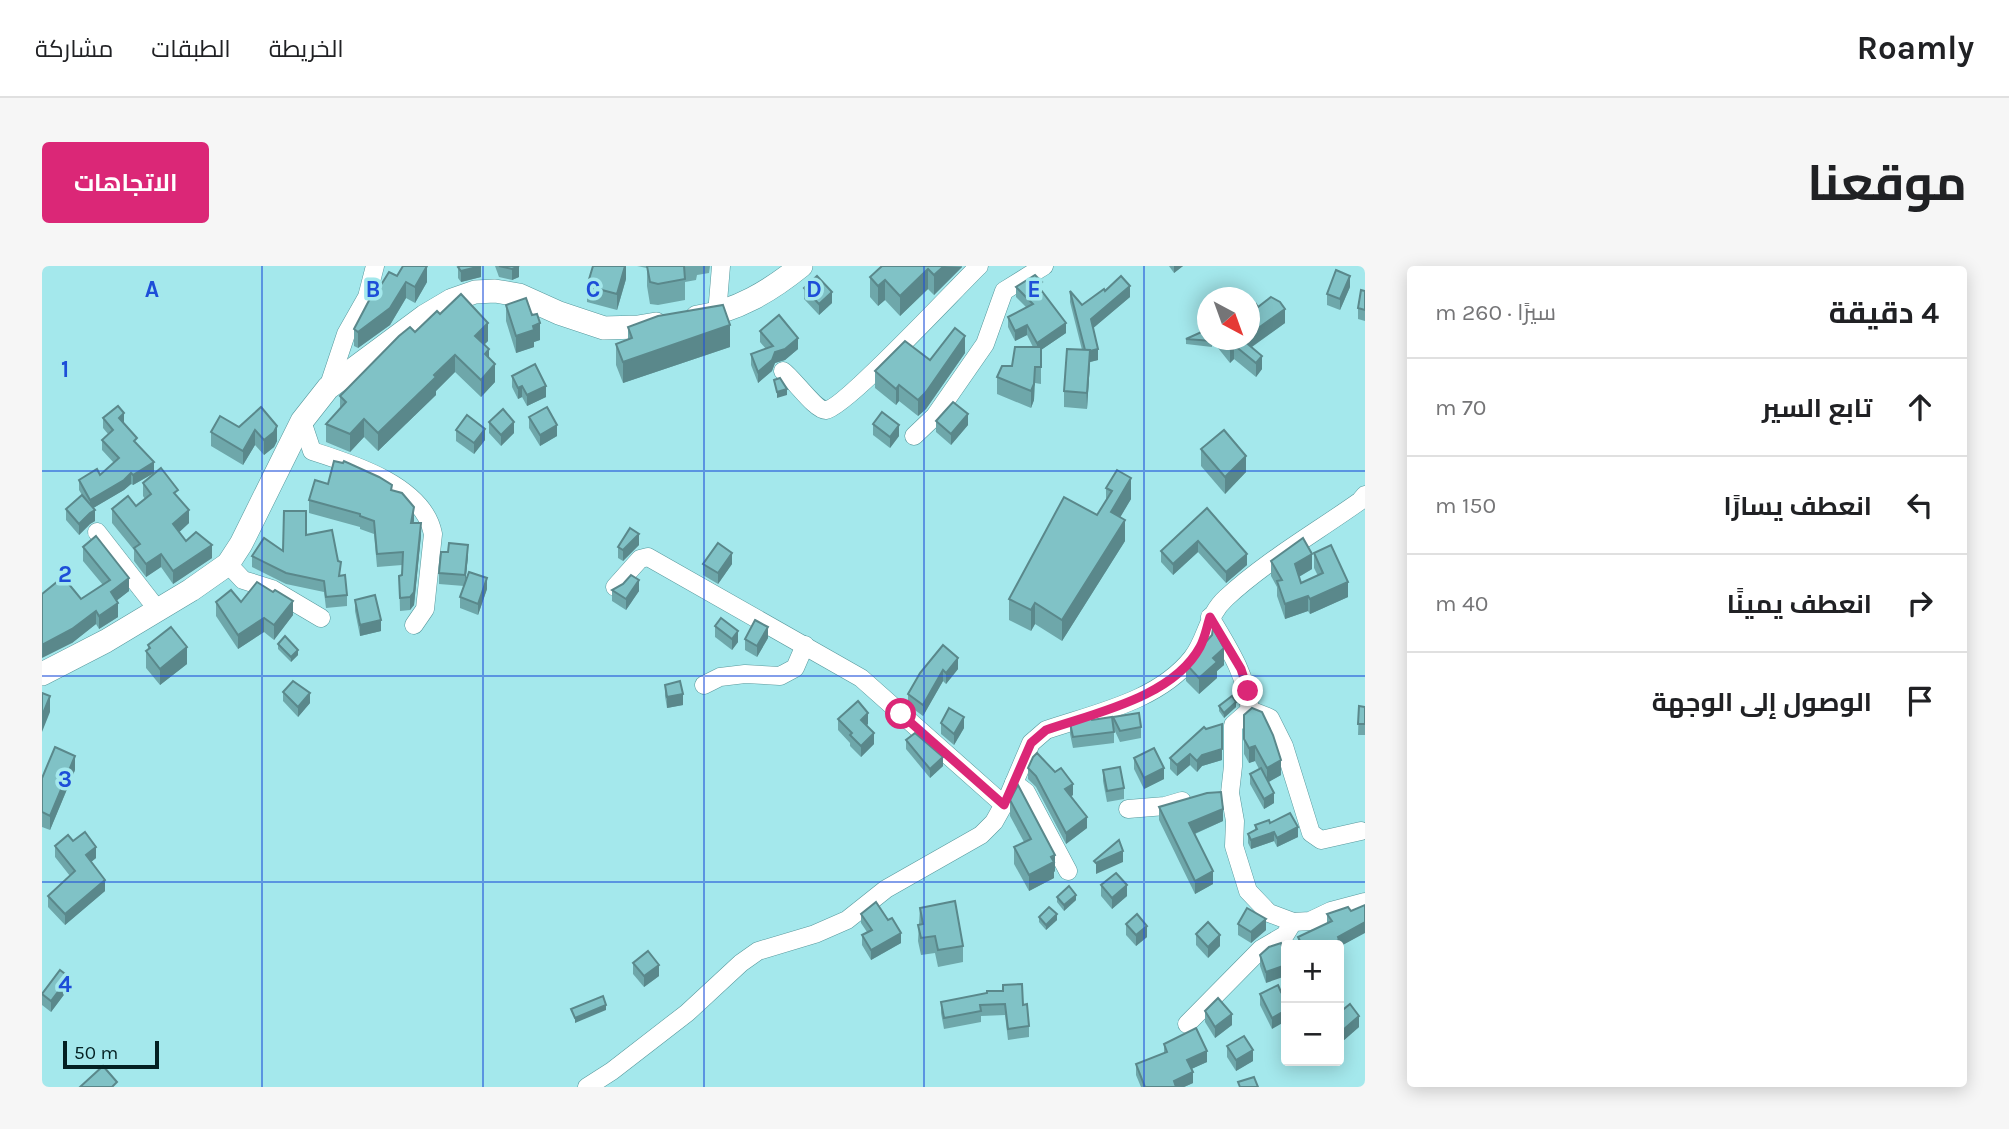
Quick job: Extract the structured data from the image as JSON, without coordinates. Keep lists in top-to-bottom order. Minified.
{"scale_bar":"50 m","north":"bottom right","page":{"header":"Roamly","nav":["الخريطة","الطبقات","مشاركة"],"title":"موقعنا","buttons":"الاتجاهات","heading":["4 دقيقة","سيرًا · 260 m"],"list":[["تابع السير","70 m"],["انعطف يسارًا","150 m"],["انعطف يمينًا","40 m"],"الوصول إلى الوجهة"],"map_buttons":["+","−"],"scale":"50 m"},"grid":{"columns":["A","B","C","D","E"],"rows":["1","2","3","4"]}}
